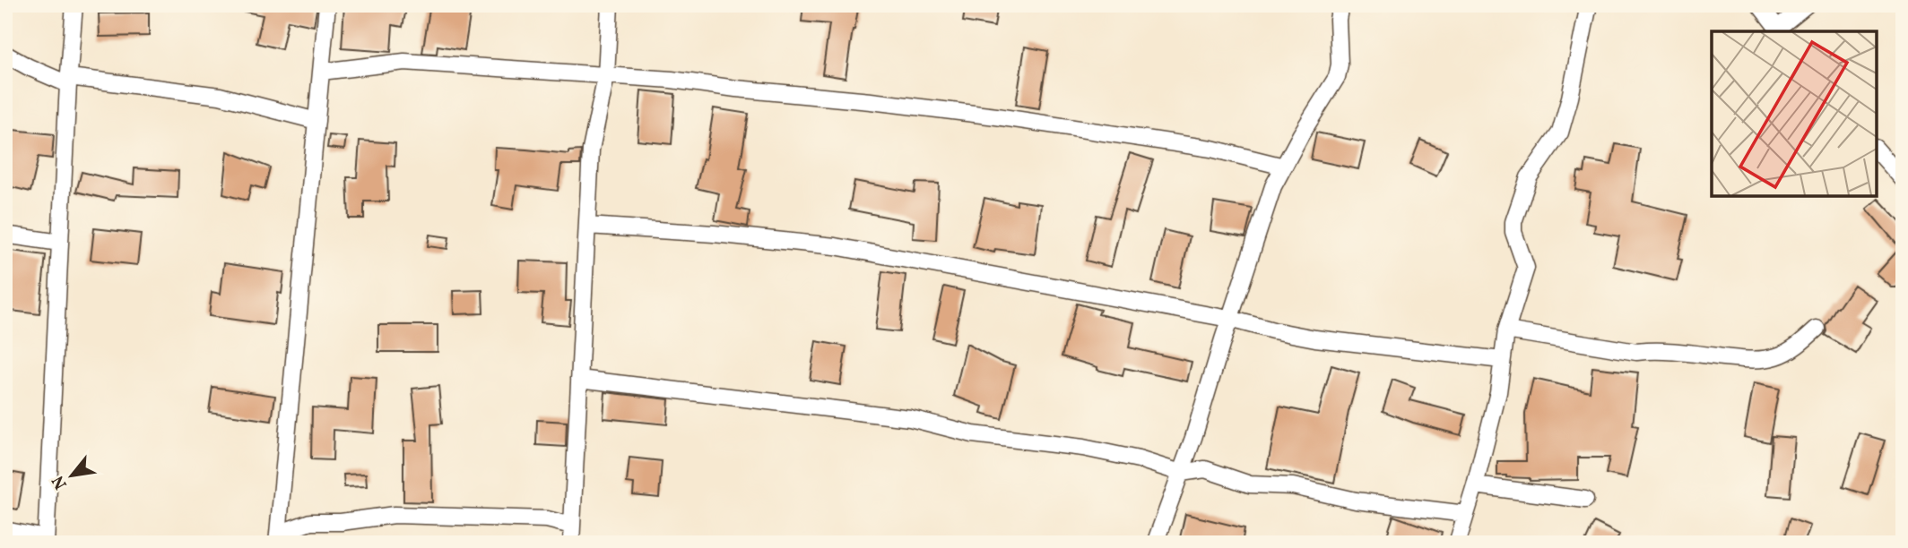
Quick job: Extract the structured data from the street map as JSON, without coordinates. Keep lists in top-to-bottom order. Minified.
{"north":"bottom left"}
